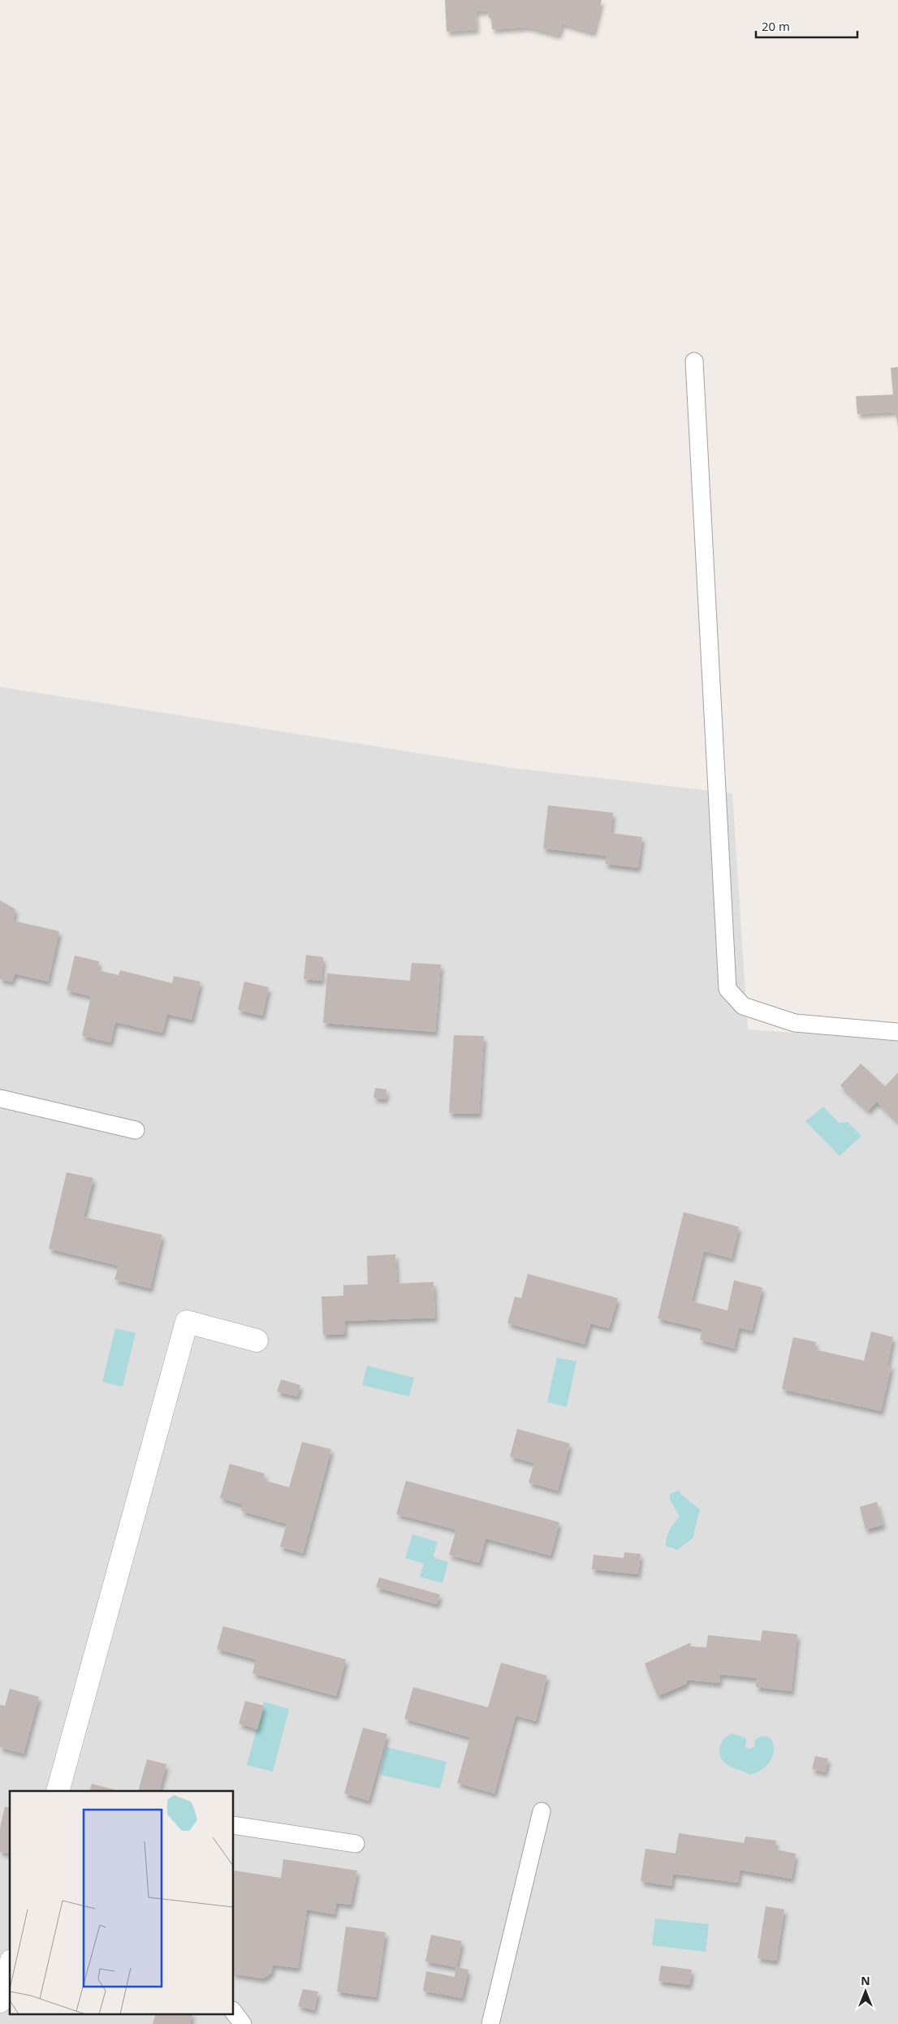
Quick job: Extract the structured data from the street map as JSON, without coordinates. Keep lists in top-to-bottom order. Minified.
{"scale_bar":"20 m","north":"top"}
